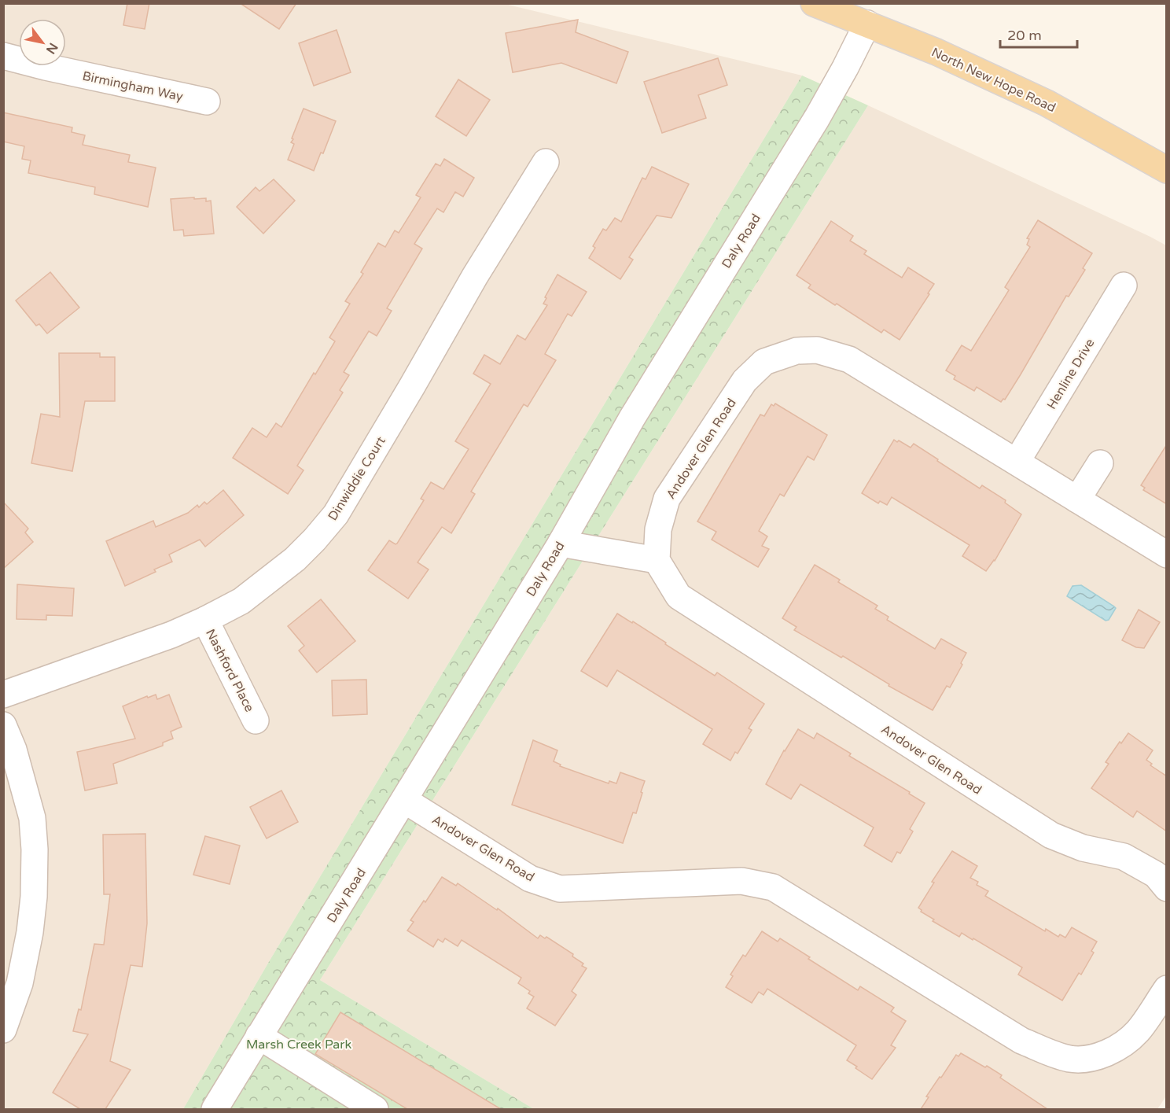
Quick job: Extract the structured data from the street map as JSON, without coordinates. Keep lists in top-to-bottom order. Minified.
{"streets":{"main road":["North New Hope Road"],"street":["Birmingham Way","Daly Road","Henline Drive","Andover Glen Road","Dinwiddie Court","Nashford Place"]},"crossings":[["North New Hope Road","Daly Road"],["Daly Road","Andover Glen Road"],["Henline Drive","Andover Glen Road"],["Dinwiddie Court","Nashford Place"]],"parks":["Marsh Creek Park"],"scale_bar":"20 m","north":"bottom right"}
